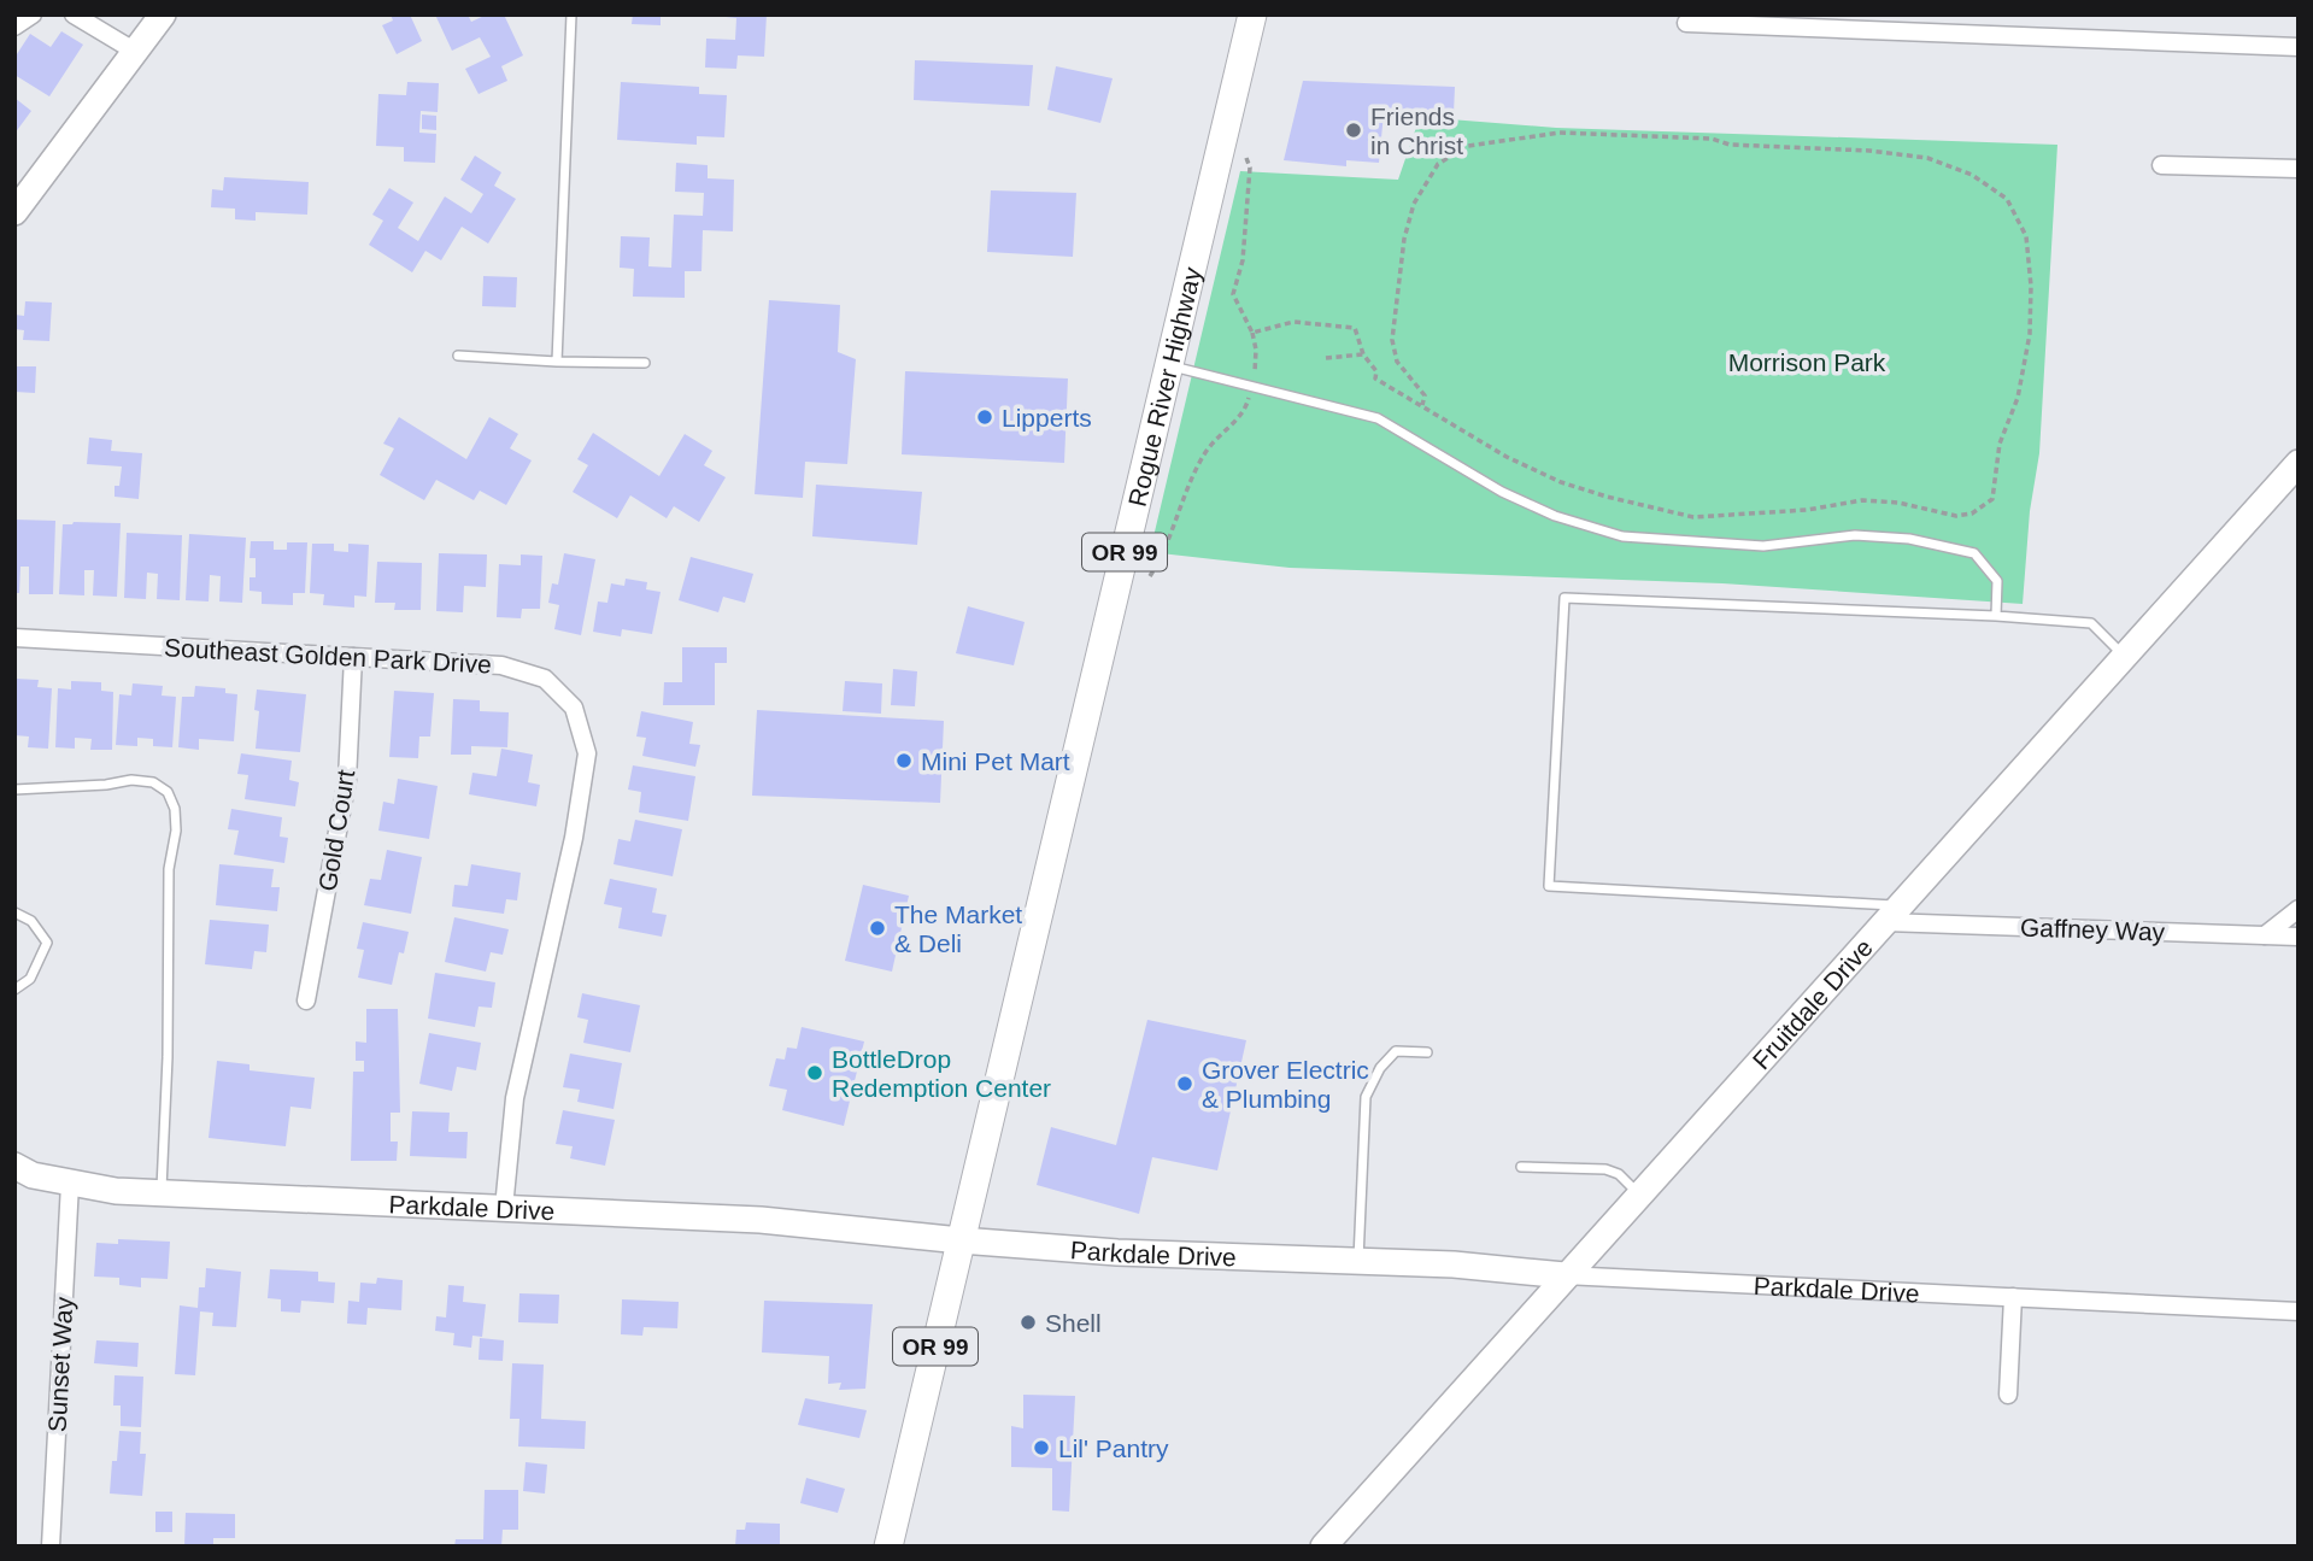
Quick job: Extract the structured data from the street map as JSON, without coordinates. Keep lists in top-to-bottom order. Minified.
{"streets":{"main road":["Rogue River Highway","OR 99","Fruitdale Drive","Parkdale Drive"],"street":["Southeast Golden Park Drive","Gold Court","Gaffney Way","Sunset Way"]},"crossings":[["Rogue River Highway","Parkdale Drive"],["Southeast Golden Park Drive","Gold Court"],["Southeast Golden Park Drive","Parkdale Drive"],["Gaffney Way","Fruitdale Drive"],["Fruitdale Drive","Parkdale Drive"],["Parkdale Drive","Sunset Way"]],"parks":["Morrison Park"],"places":["Friends in Christ","Lipperts","Mini Pet Mart","The Market & Deli","BottleDrop Redemption Center","Grover Electric & Plumbing","Shell","Lil' Pantry"]}
